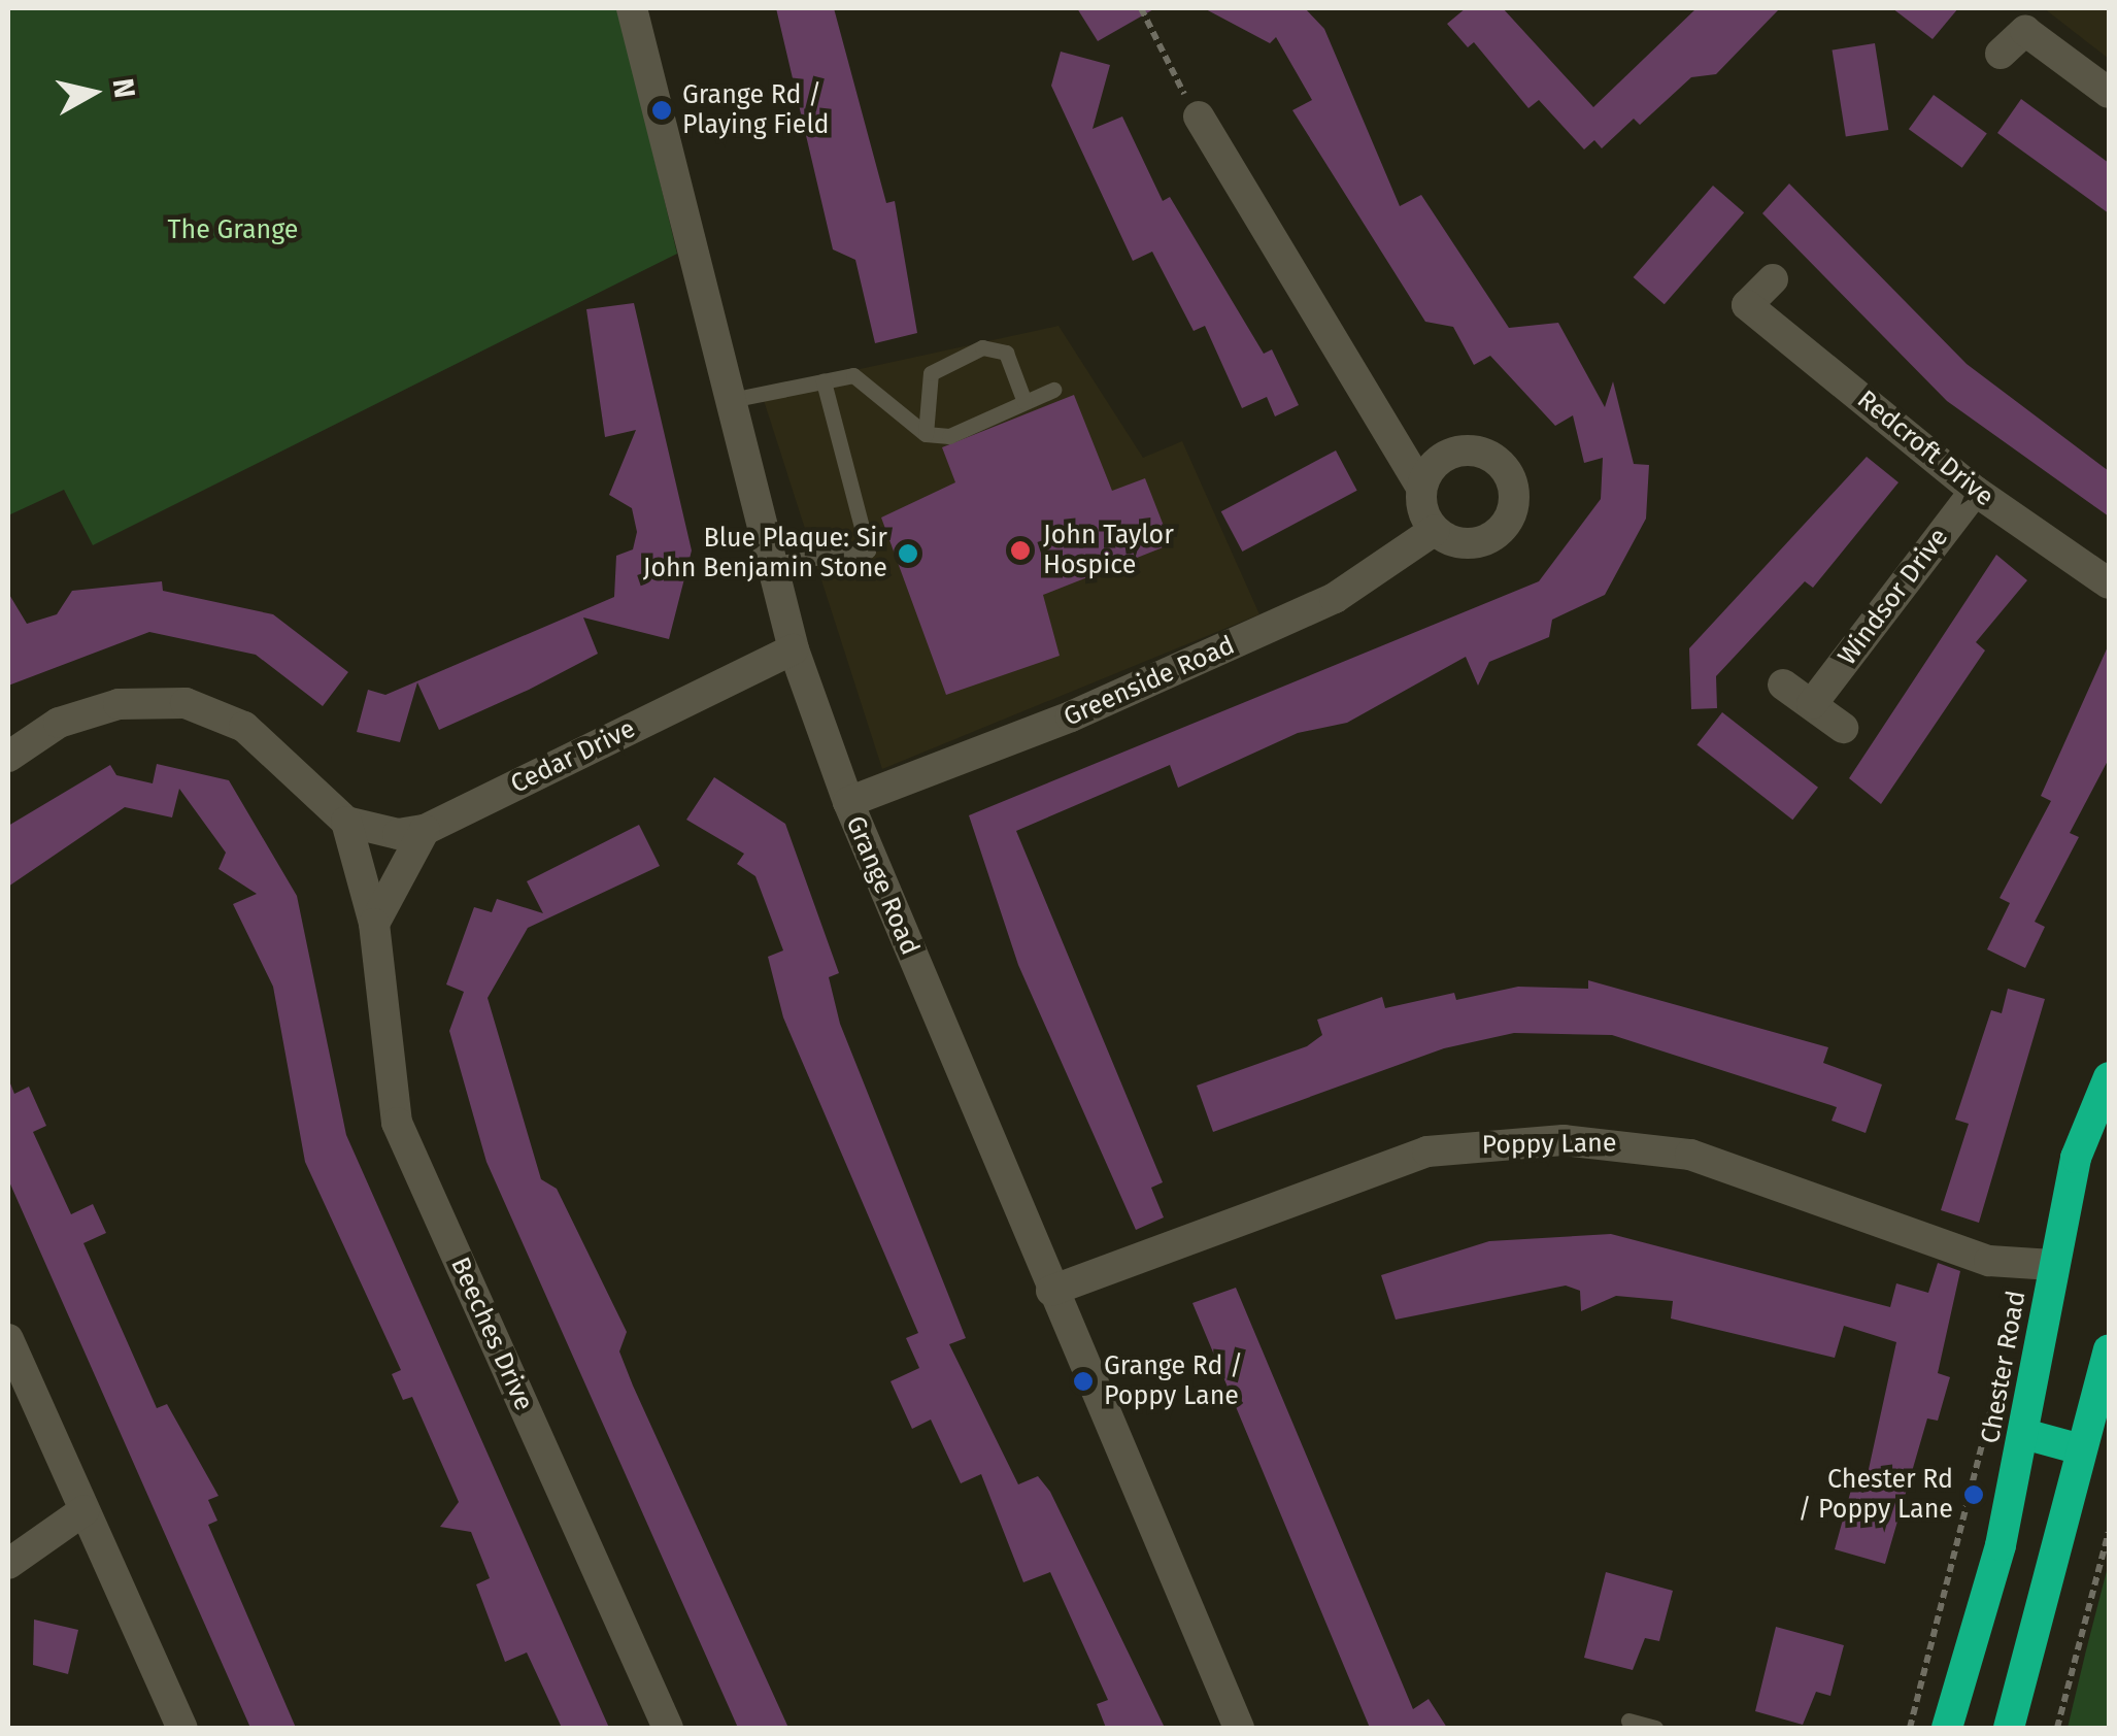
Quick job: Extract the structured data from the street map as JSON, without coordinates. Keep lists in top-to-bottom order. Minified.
{"streets":{"highway":["Chester Road"],"street":["Redcroft Drive","Windsor Drive","Greenside Road","Cedar Drive","Grange Road","Poppy Lane","Beeches Drive"]},"crossings":[["Redcroft Drive","Windsor Drive"],["Greenside Road","Grange Road"],["Cedar Drive","Grange Road"],["Grange Road","Poppy Lane"],["Poppy Lane","Chester Road"]],"parks":["The Grange"],"places":["Grange Rd / Playing Field","John Taylor Hospice","Blue Plaque: Sir John Benjamin Stone","Grange Rd / Poppy Lane","Chester Rd / Poppy Lane"],"north":"right"}
